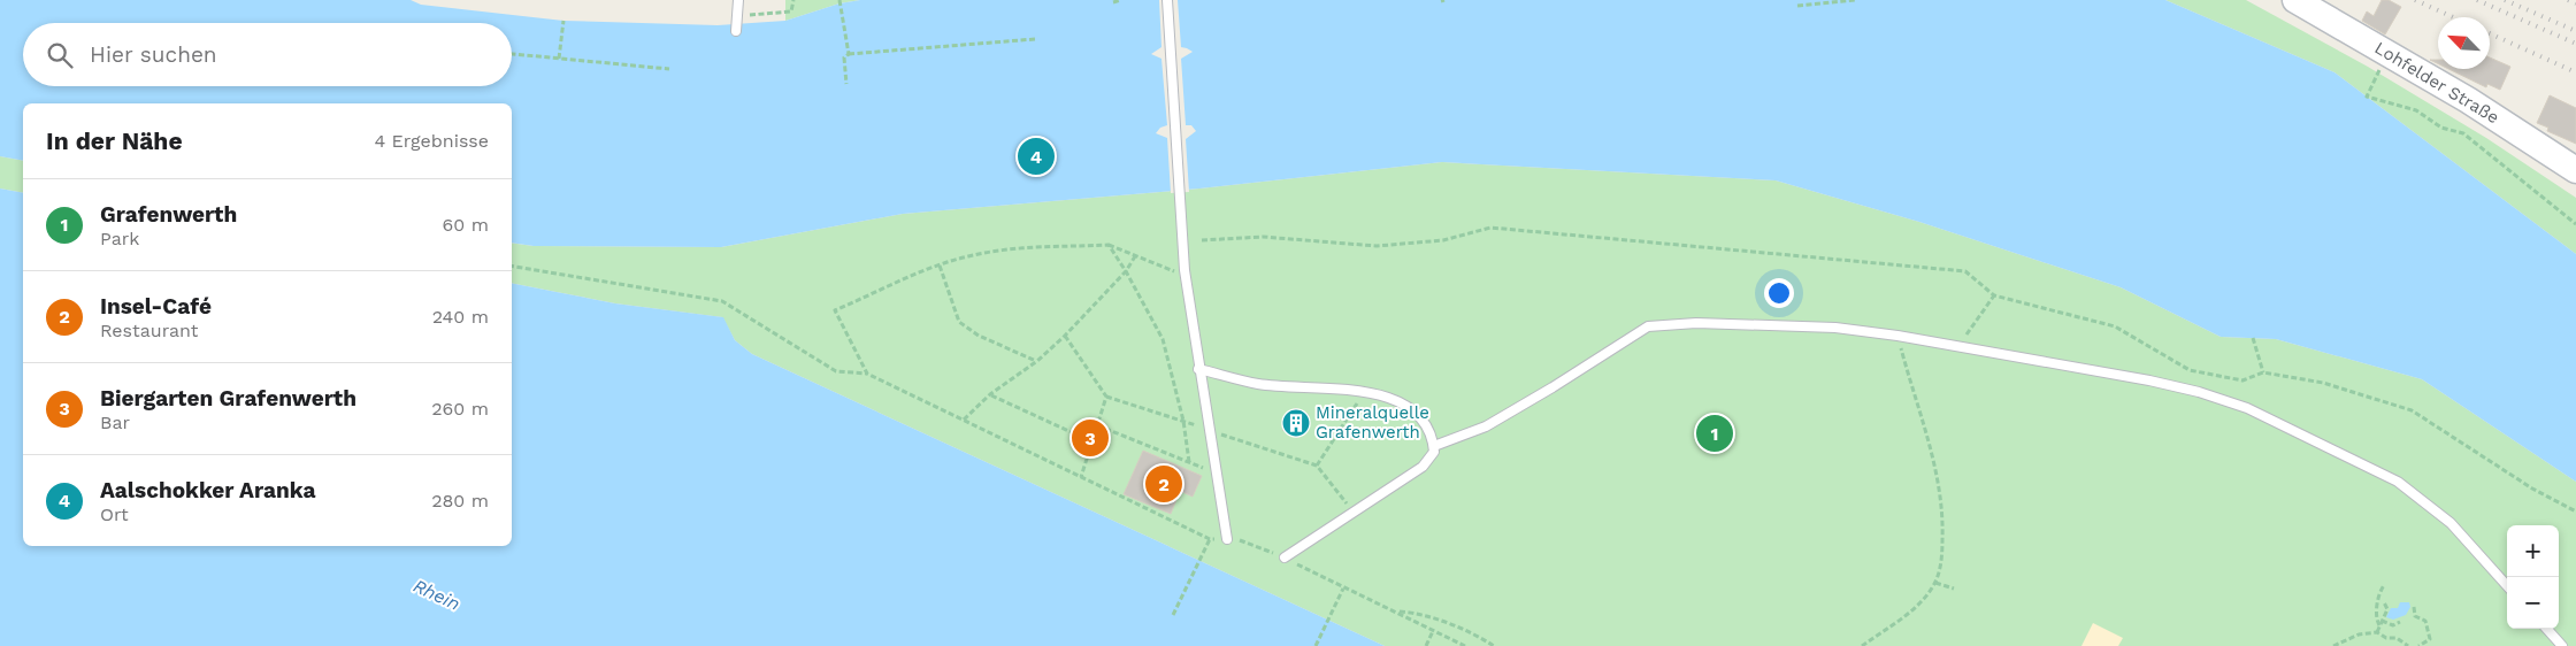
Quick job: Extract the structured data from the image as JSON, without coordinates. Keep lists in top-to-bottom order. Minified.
{"streets":{"street":["Lohfelder Straße"]},"water":["Rhein"],"places":{"building":["Mineralquelle Grafenwerth"]},"north":"top left","page":{"search":"Hier suchen","heading":["In der Nähe","4 Ergebnisse"],"pins":["4","1","3","2"],"list":[{"mark":"1","name":"Grafenwerth","note":"Park","value":"60 m"},{"mark":"2","name":"Insel-Café","note":"Restaurant","value":"240 m"},{"mark":"3","name":"Biergarten Grafenwerth","note":"Bar","value":"260 m"},{"mark":"4","name":"Aalschokker Aranka","note":"Ort","value":"280 m"}],"map_buttons":["+","−"]}}
